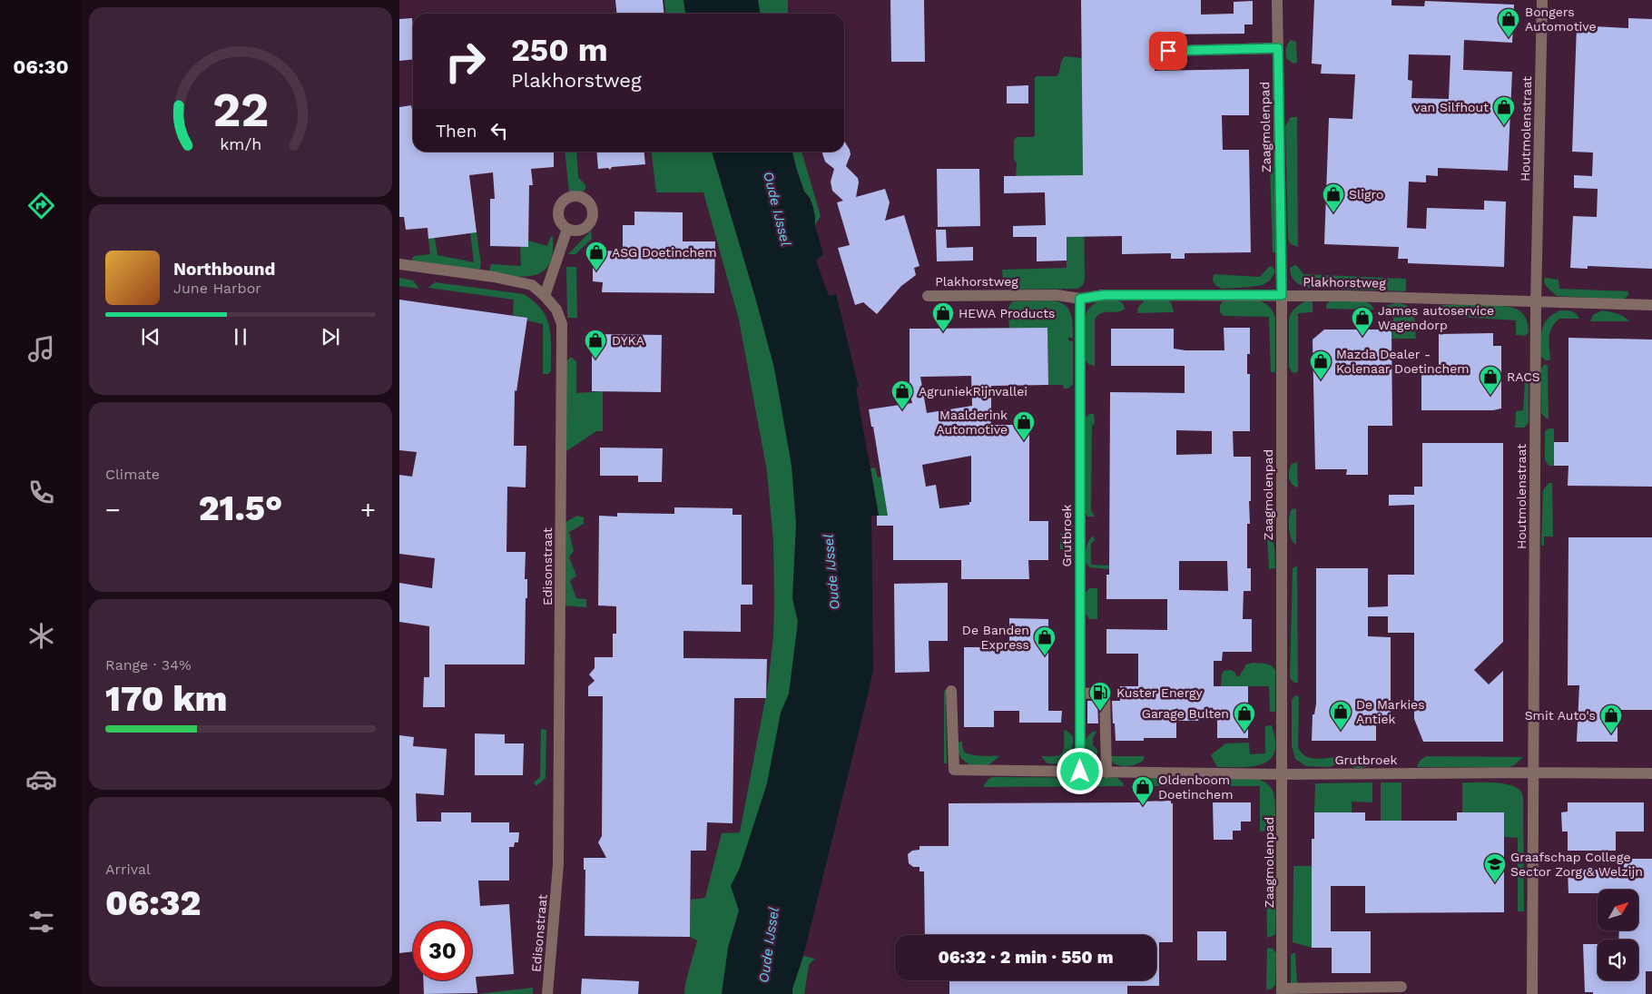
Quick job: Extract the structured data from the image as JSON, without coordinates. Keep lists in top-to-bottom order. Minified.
{"streets":{"street":["Zaagmolenpad","Houtmolenstraat","Plakhorstweg","Grutbroek","Edisonstraat"]},"crossings":[["Zaagmolenpad","Plakhorstweg"],["Zaagmolenpad","Grutbroek"],["Houtmolenstraat","Plakhorstweg"],["Houtmolenstraat","Grutbroek"],["Plakhorstweg","Grutbroek"]],"water":["Oude IJssel"],"places":{"shop":["Bongers Automotive","van Silfhout","Sligro","ASG Doetinchem","HEWA Products","James autoservice Wagendorp","DYKA","Mazda Dealer - Kolenaar Doetinchem","RACS","AgruniekRijnvallei","Maalderink Automotive","De Banden Express","De Markies Antiek","Garage Bulten","Smit Auto's","Oldenboom Doetinchem"],"fuel station":["Kuster Energy"],"school or university":["Graafschap College Sector Zorg & Welzijn"]},"north":"top right","page":{"tabs":"06:30","turn":["250 m","Plakhorstweg"],"then":"Then","song":["Northbound","June Harbor"],"tile":["Climate",["Range · 34%","170 km"],["Arrival","06:32"]],"heat":["−","21.5°","+"],"limit":"30","trip":"06:32 · 2 min · 550 m","gauge":["22","km/h"]}}
